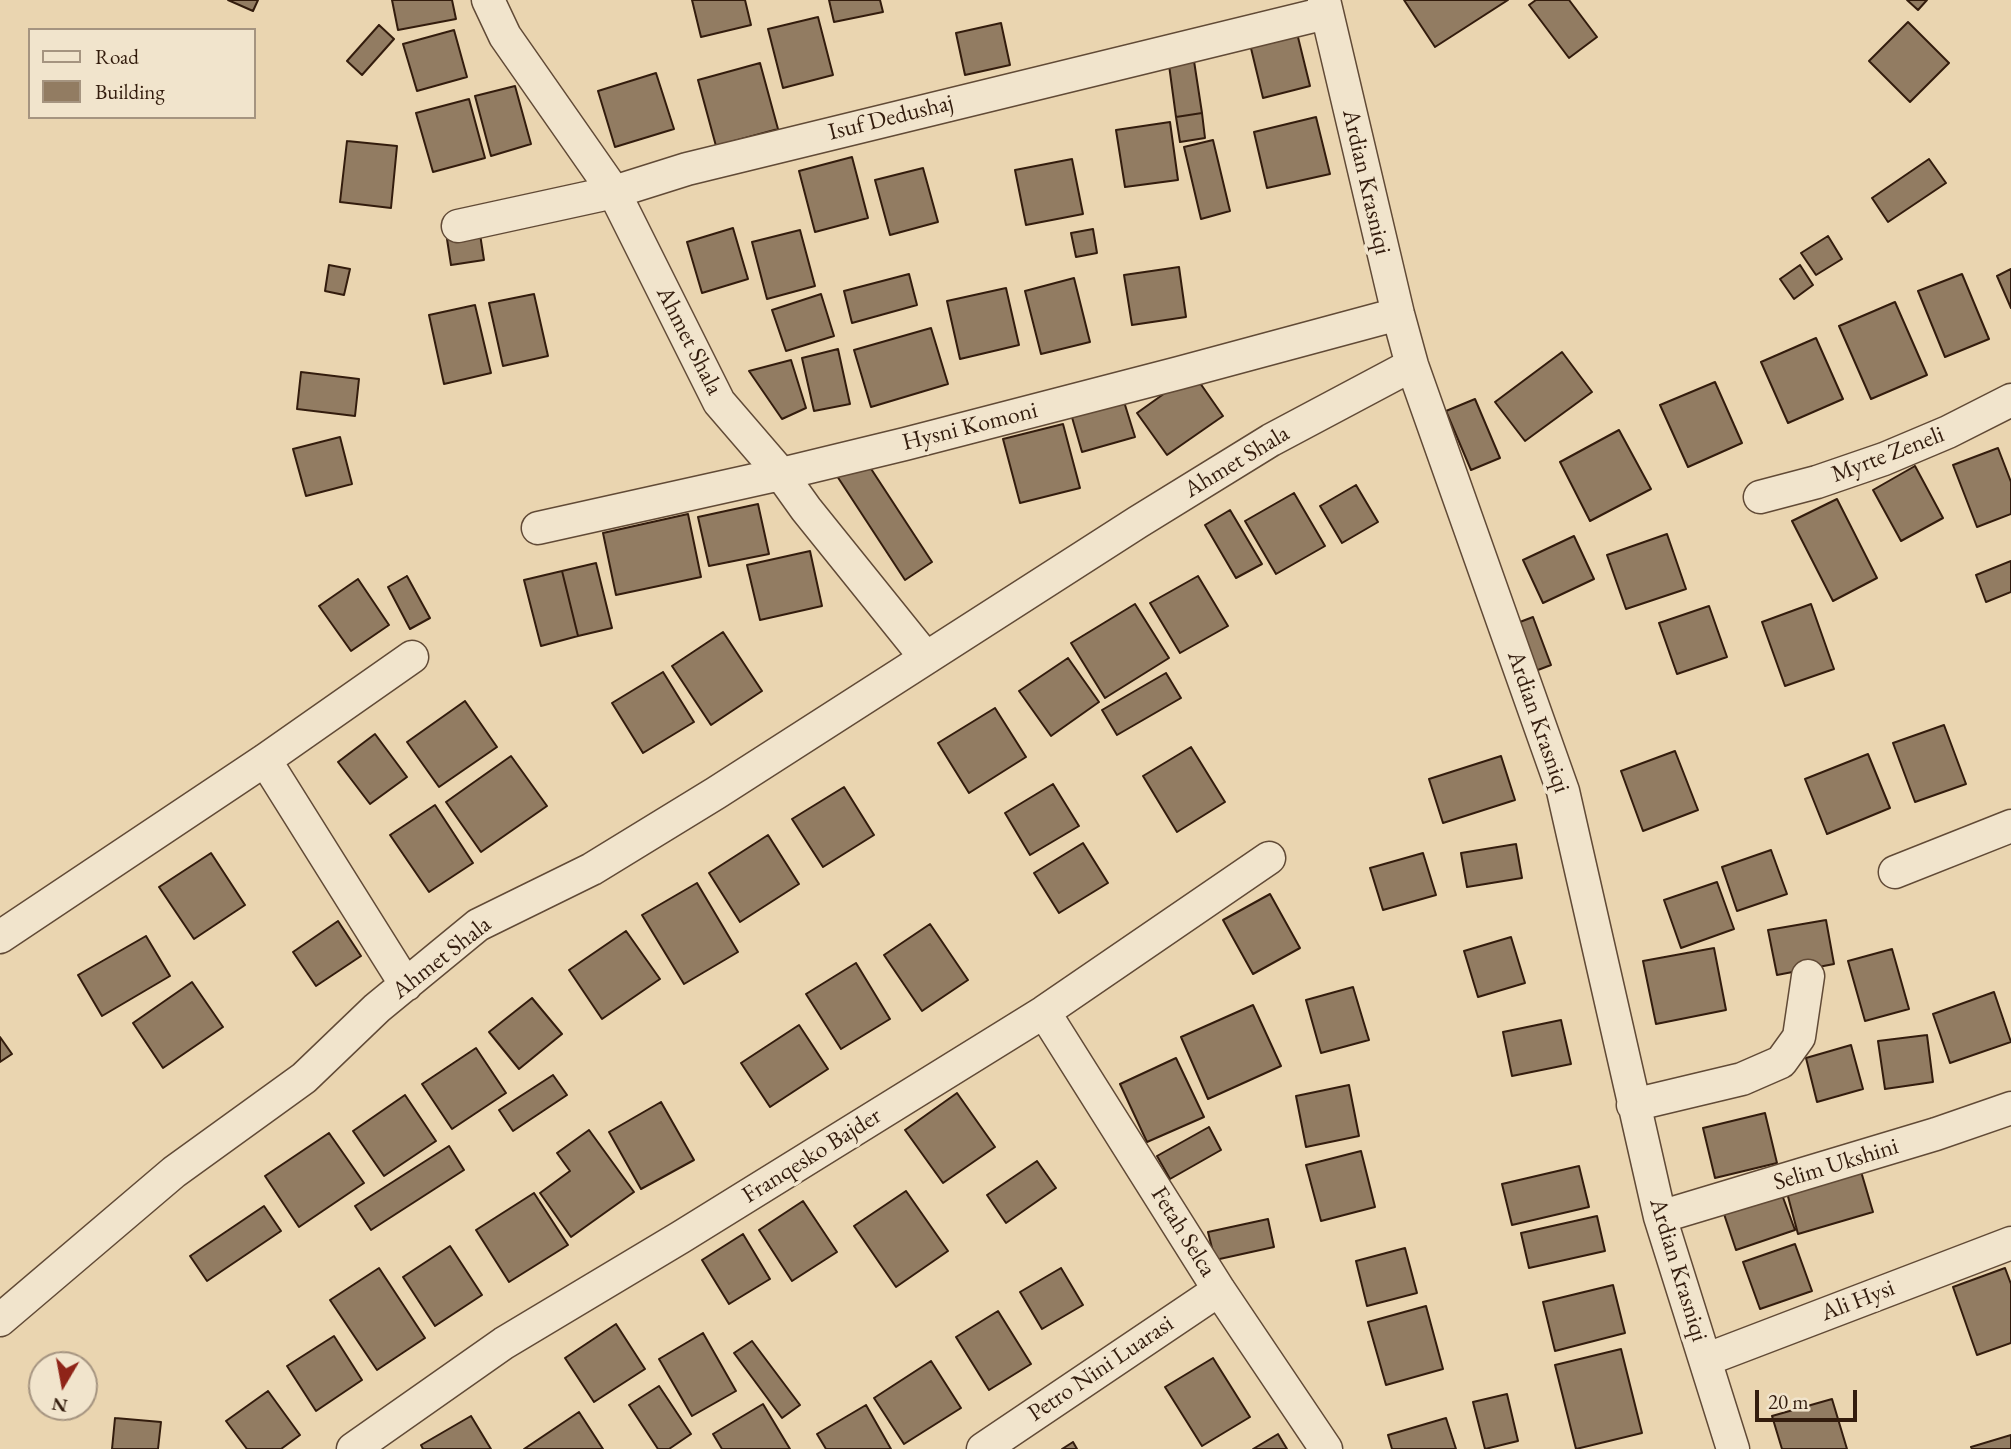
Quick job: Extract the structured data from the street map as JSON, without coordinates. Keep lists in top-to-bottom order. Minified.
{"streets":{"street":["Isuf Dedushaj","Ardian Krasniqi","Ahmet Shala","Hysni Komoni","Myrte Zeneli","Franqesko Bajder","Selim Ukshini","Fetah Selca","Ali Hysi","Petro Nini Luarasi"]},"crossings":[["Isuf Dedushaj","Ardian Krasniqi"],["Isuf Dedushaj","Ahmet Shala"],["Ardian Krasniqi","Ahmet Shala"],["Ardian Krasniqi","Hysni Komoni"],["Ardian Krasniqi","Selim Ukshini"],["Ardian Krasniqi","Ali Hysi"],["Ahmet Shala","Hysni Komoni"],["Franqesko Bajder","Fetah Selca"],["Fetah Selca","Petro Nini Luarasi"]],"legend":["Road","Building"],"scale_bar":"20 m","north":"bottom"}
